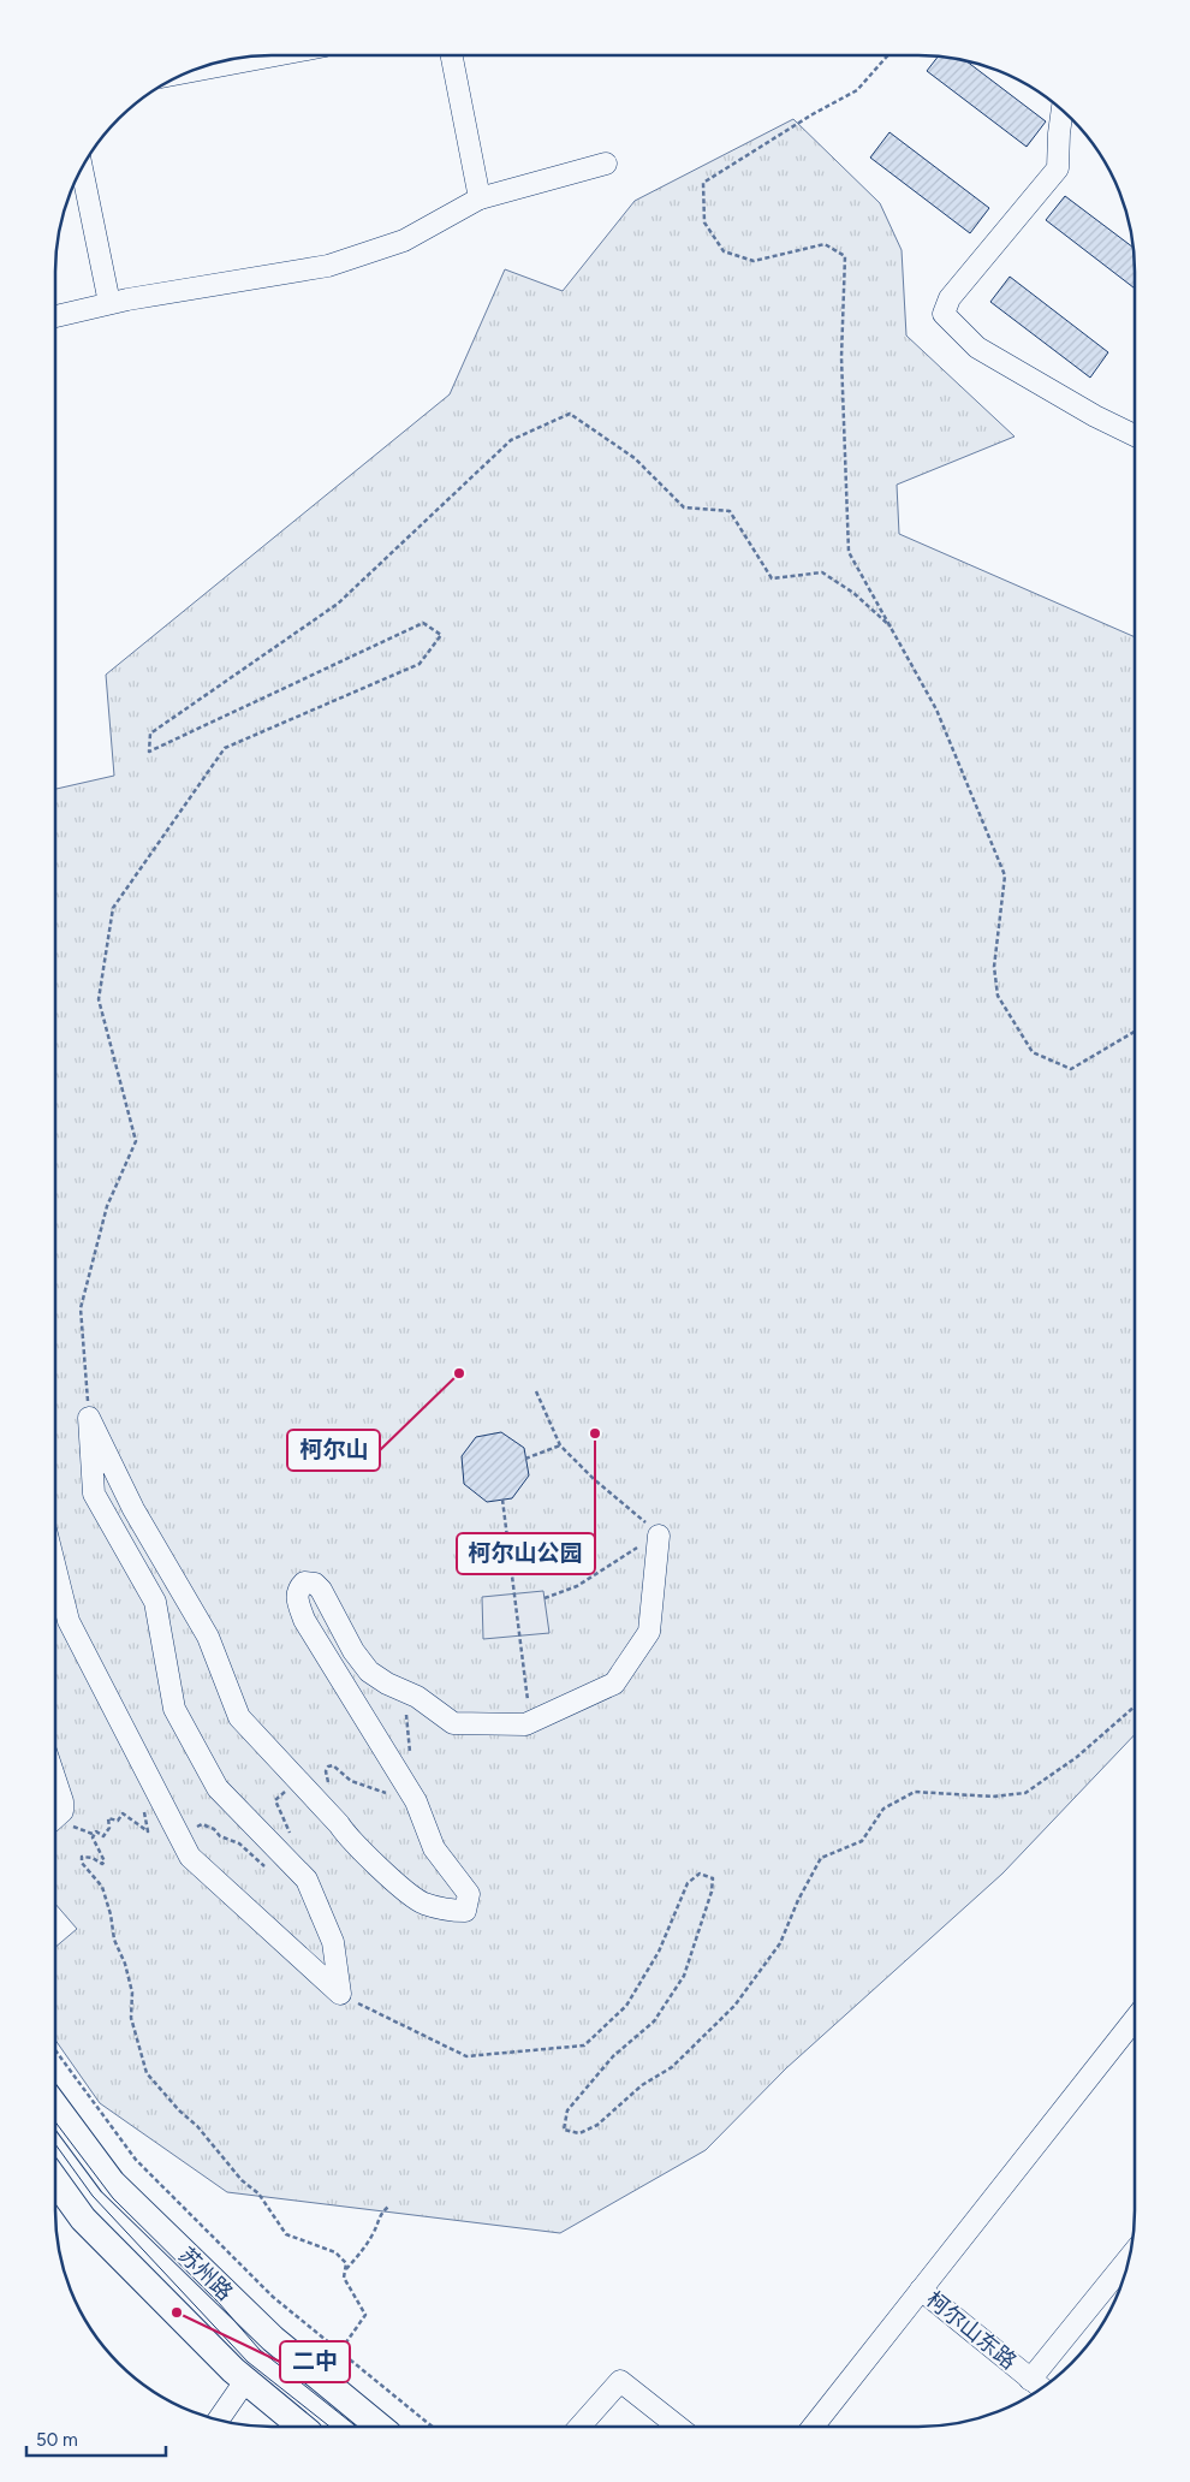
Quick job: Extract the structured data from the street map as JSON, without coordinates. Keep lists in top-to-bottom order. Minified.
{"streets":{"main road":["苏州路"],"street":["柯尔山东路"]},"places":["柯尔山","柯尔山公园","二中"],"scale_bar":"50 m"}
